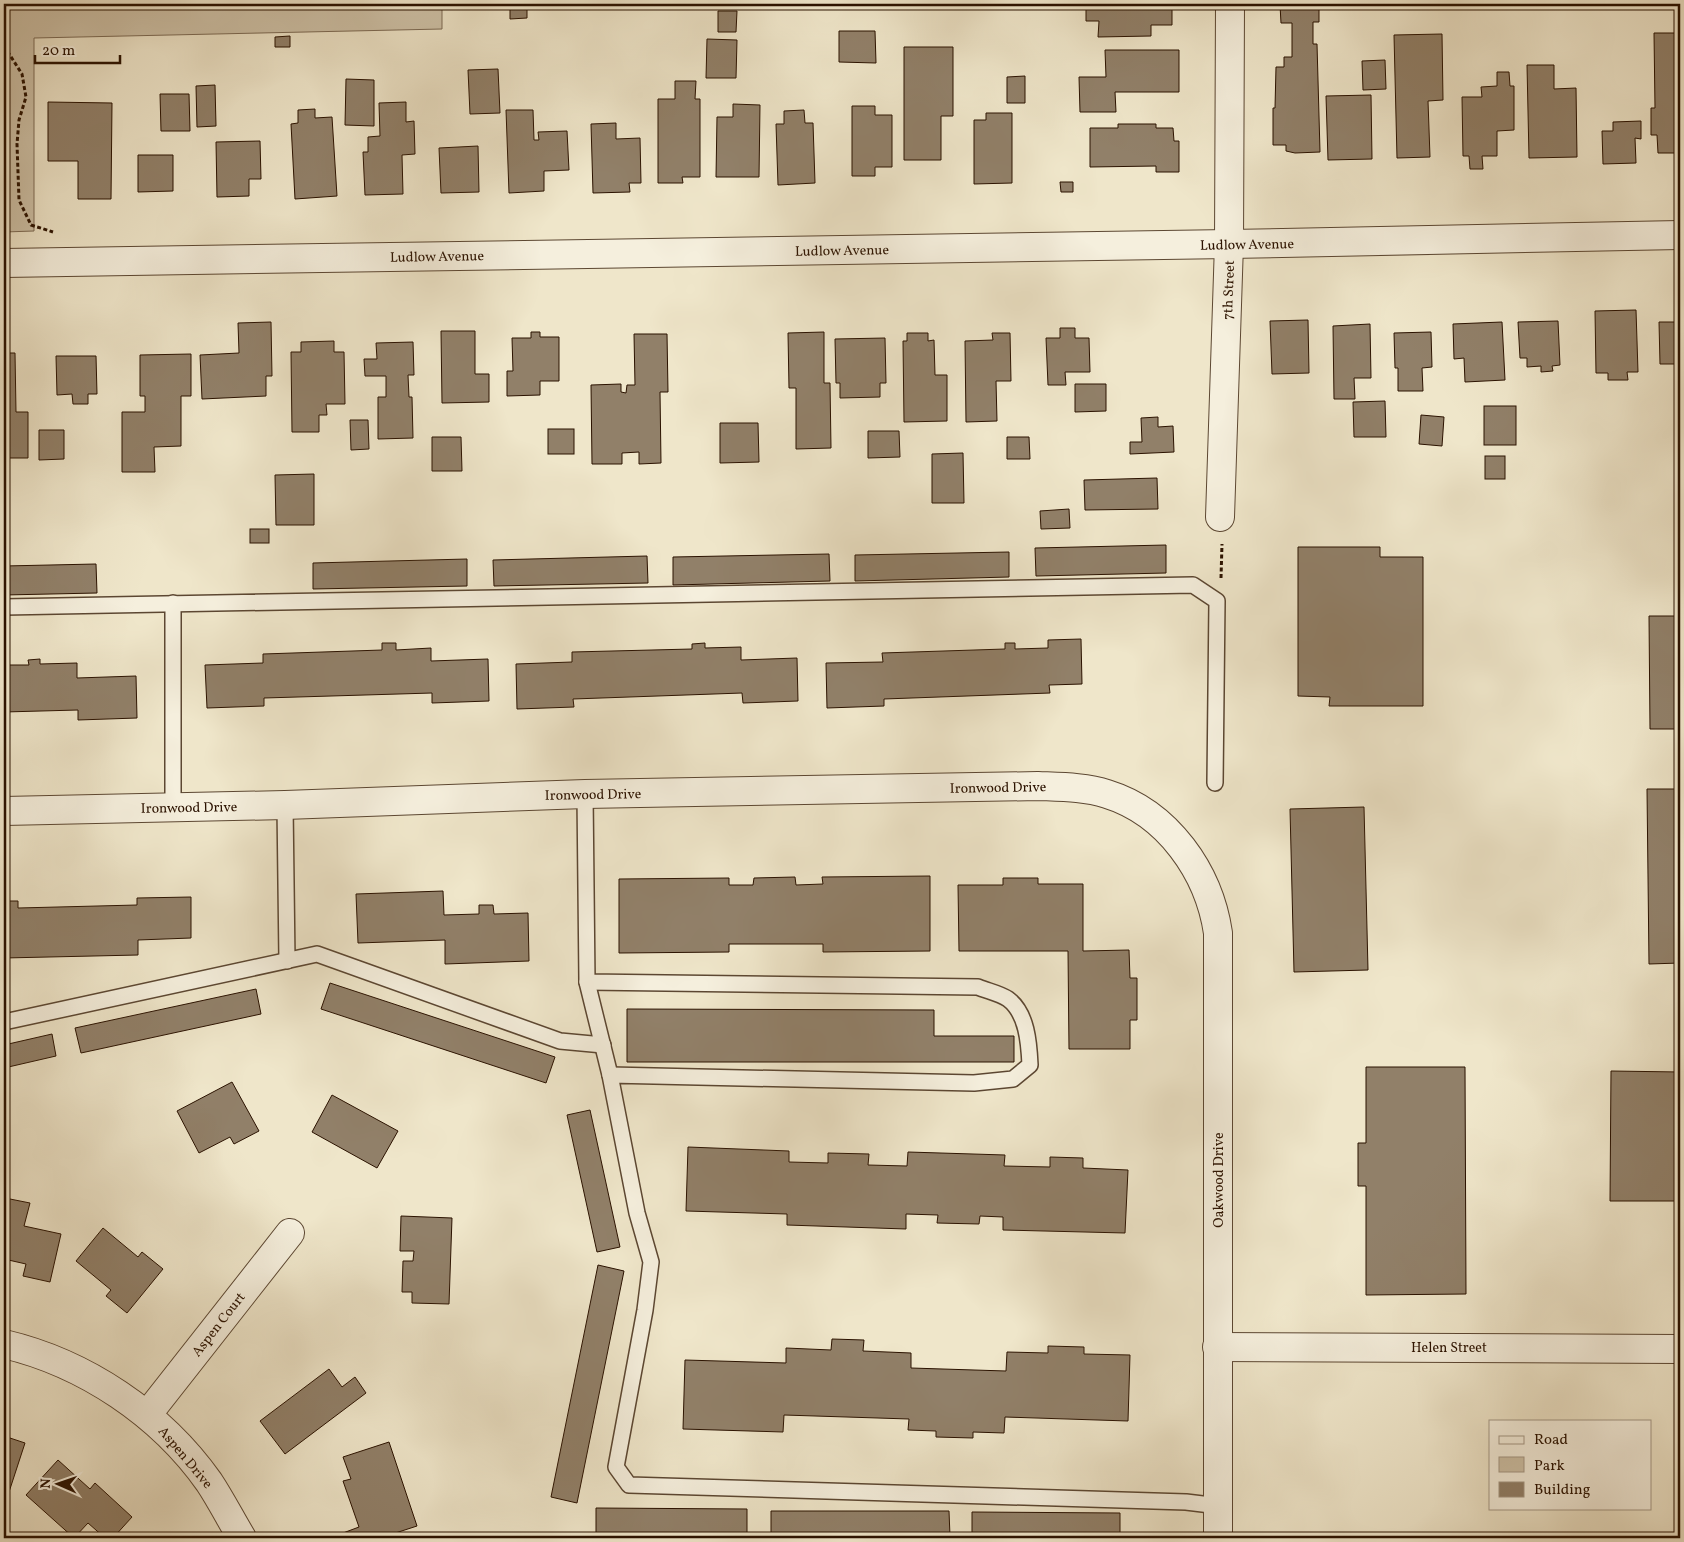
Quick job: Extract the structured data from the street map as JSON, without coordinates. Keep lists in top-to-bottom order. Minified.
{"streets":{"street":["Ludlow Avenue","7th Street","Ironwood Drive","Oakwood Drive","Aspen Court","Helen Street","Aspen Drive"]},"crossings":[["Ludlow Avenue","7th Street"],["Ironwood Drive","Oakwood Drive"],["Oakwood Drive","Helen Street"],["Aspen Court","Aspen Drive"]],"legend":["Road","Park","Building"],"scale_bar":"20 m","north":"left"}
